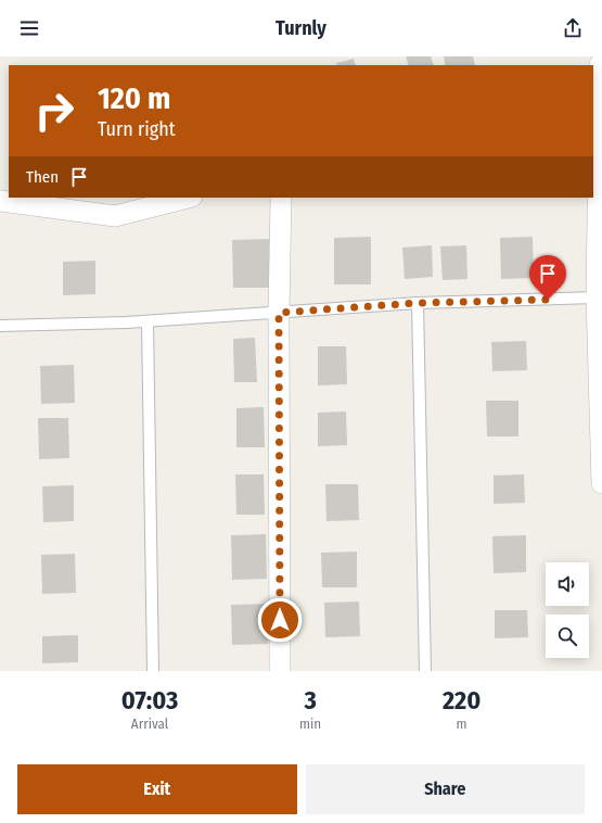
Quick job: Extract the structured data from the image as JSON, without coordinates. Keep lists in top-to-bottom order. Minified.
{"page":{"header":"Turnly","turn":["120 m","Turn right"],"then":"Then","eta":["07:03","Arrival","3","min","220","m"],"buttons":["Exit","Share"]}}
